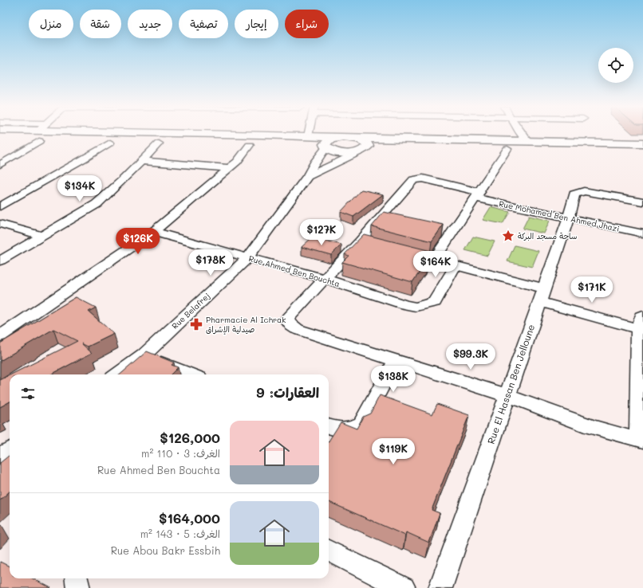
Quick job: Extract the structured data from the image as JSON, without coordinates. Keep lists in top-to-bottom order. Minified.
{"streets":{"street":["Rue Mohamed Ben Ahmed Jhazi","Rue Ahmed Ben Bouchta","Rue Belafrej","Rue El Hassan Ben Jelloune"]},"crossings":[["Rue Mohamed Ben Ahmed Jhazi","Rue El Hassan Ben Jelloune"],["Rue Ahmed Ben Bouchta","Rue Belafrej"]],"places":{"place":["ساحة مسجد البركة"],"pharmacy":["Pharmacie Al Ichrak صيدلية الإشراق"]},"page":{"chip":["شراء","إيجار","تصفية","جديد","شقة","منزل"],"price":["$134K","$127K","$126K","$178K","$164K","$171K","$99.3K","$138K","$119K"],"heading":"العقارات: 9","list":[{"name":"$126,000","note":"الغرف: 3 · 110 m² · Rue Ahmed Ben Bouchta"},{"name":"$164,000","note":"الغرف: 5 · 143 m² · Rue Abou Bakr Essbih"}]}}
